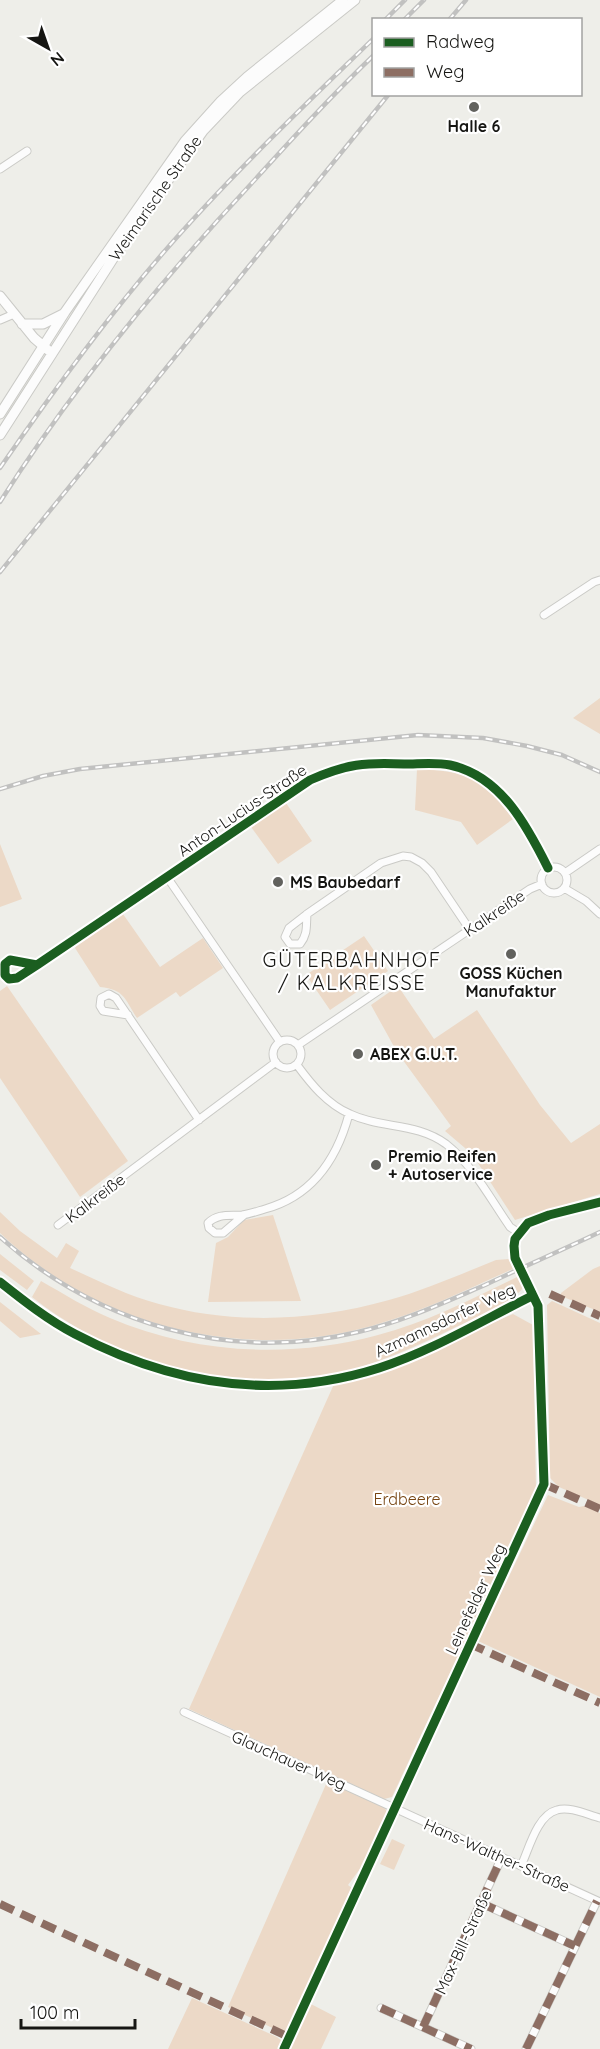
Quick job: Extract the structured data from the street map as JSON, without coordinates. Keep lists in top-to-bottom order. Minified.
{"streets":{"main road":["Weimarische Straße"],"street":["Anton-Lucius-Straße","Kalkreiße","Azmannsdorfer Weg","Leinefelder Weg","Glauchauer Weg","Hans-Walther-Straße","Max-Bill-Straße"]},"crossings":[["Anton-Lucius-Straße","Kalkreiße"],["Azmannsdorfer Weg","Leinefelder Weg"],["Leinefelder Weg","Glauchauer Weg"],["Leinefelder Weg","Hans-Walther-Straße"],["Glauchauer Weg","Hans-Walther-Straße"],["Hans-Walther-Straße","Max-Bill-Straße"]],"districts":["GÜTERBAHNHOF / KALKREISSE"],"parks":["Erdbeere"],"places":["Halle 6","MS Baubedarf","GOSS Küchen Manufaktur","ABEX G.U.T.","Premio Reifen + Autoservice"],"legend":["Radweg","Weg"],"scale_bar":"100 m","north":"bottom right"}
